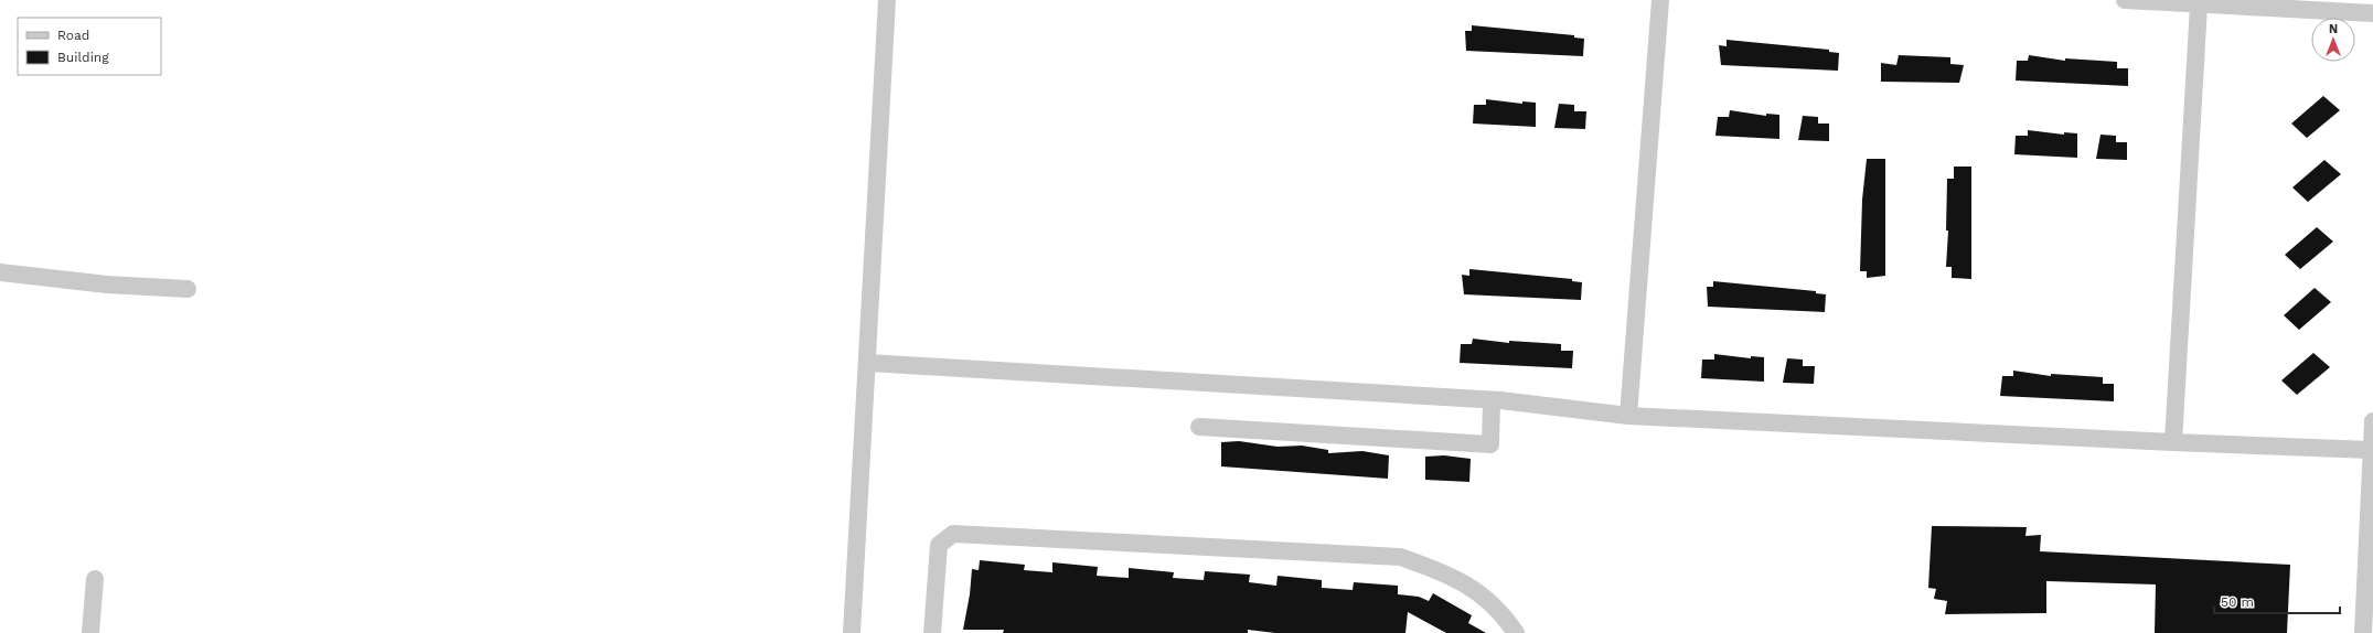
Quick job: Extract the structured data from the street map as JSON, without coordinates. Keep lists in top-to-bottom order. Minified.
{"legend":["Road","Building"],"scale_bar":"50 m","north":"top"}
